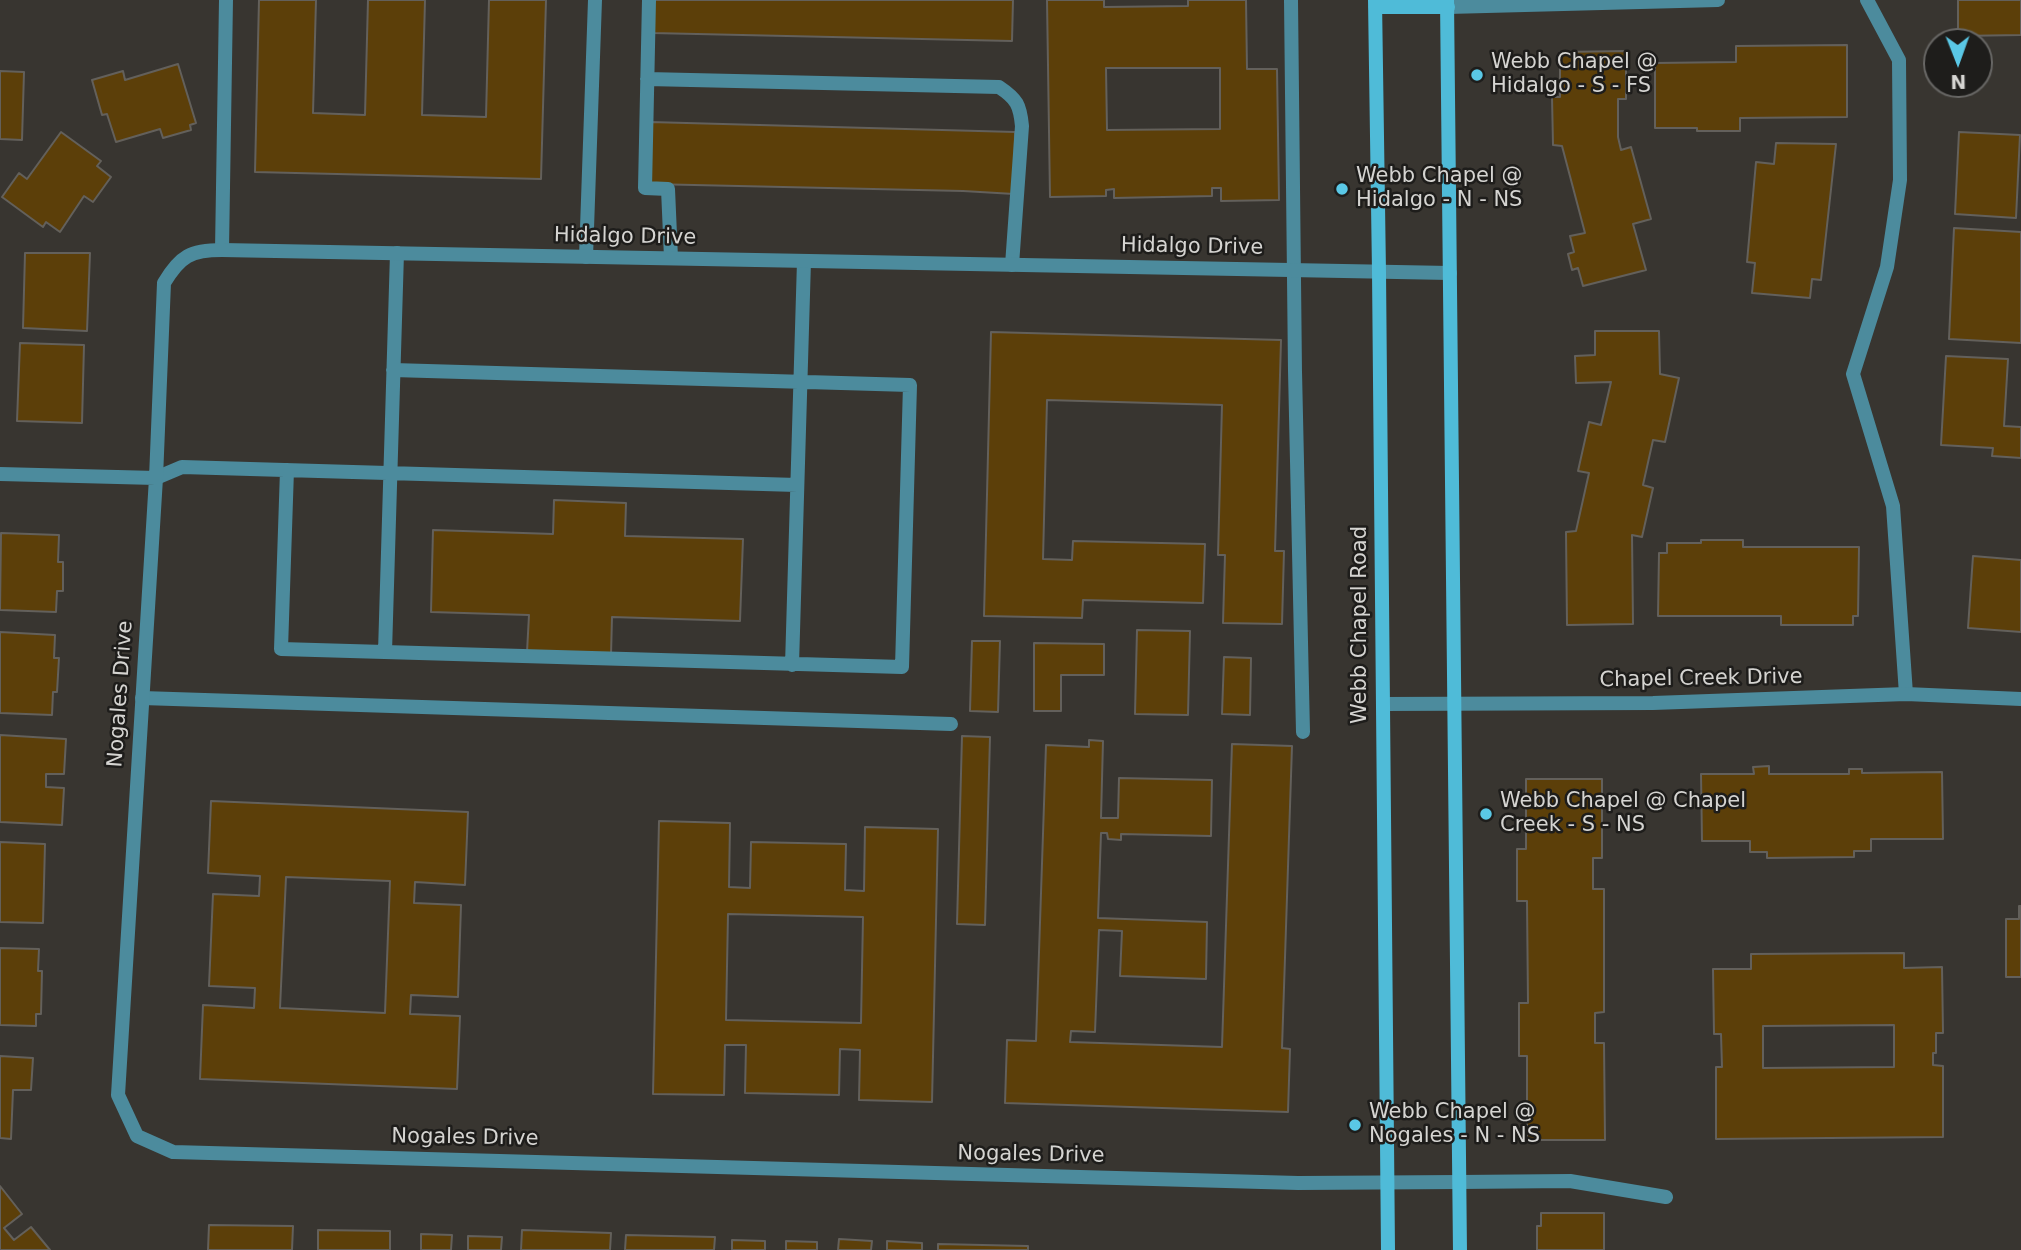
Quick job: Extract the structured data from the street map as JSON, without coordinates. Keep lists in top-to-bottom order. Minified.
{"streets":{"main road":["Webb Chapel Road"],"street":["Hidalgo Drive","Chapel Creek Drive","Nogales Drive"]},"crossings":[["Hidalgo Drive","Webb Chapel Road"],["Hidalgo Drive","Nogales Drive"],["Webb Chapel Road","Chapel Creek Drive"],["Webb Chapel Road","Nogales Drive"]],"places":["Webb Chapel @ Hidalgo - S - FS","Webb Chapel @ Hidalgo - N - NS","Webb Chapel @ Chapel Creek - S - NS","Webb Chapel @ Nogales - N - NS"],"north":"bottom"}
